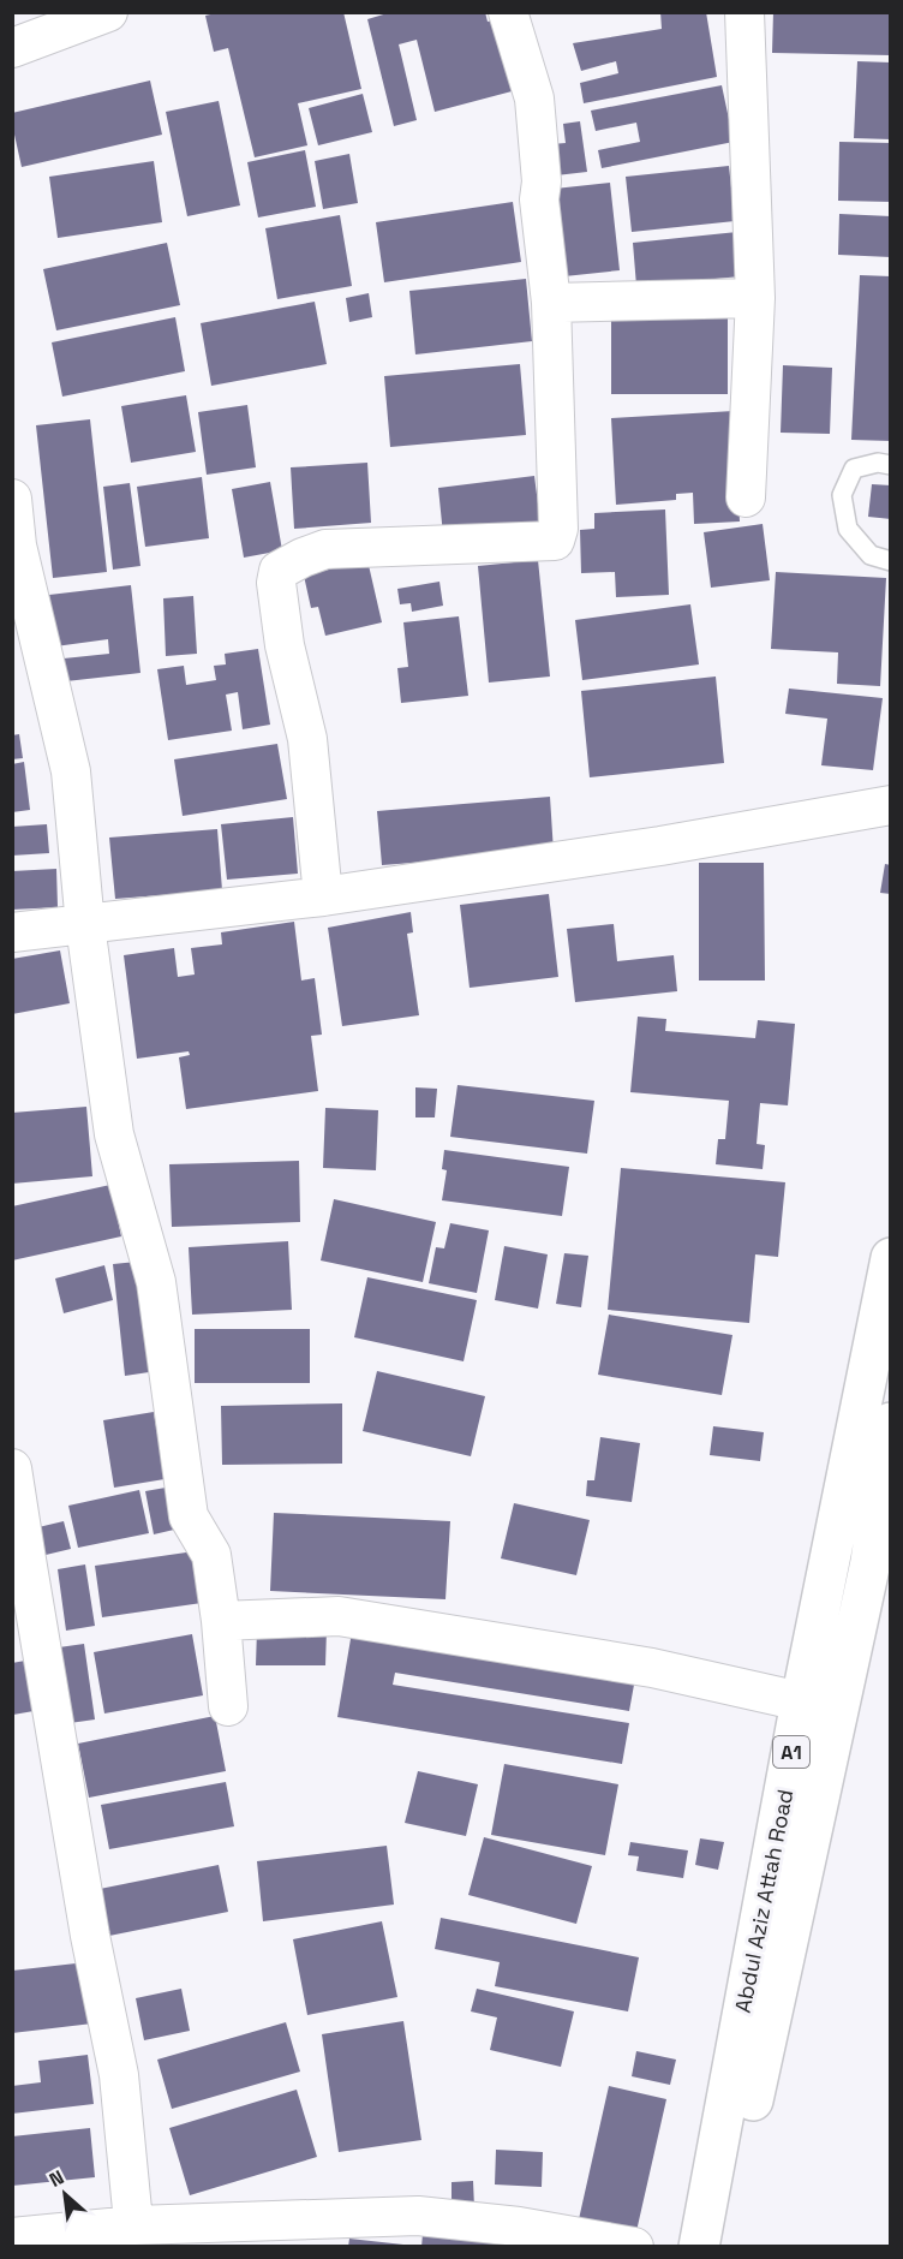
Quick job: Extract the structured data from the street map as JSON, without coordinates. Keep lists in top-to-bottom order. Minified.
{"streets":{"highway":["A1","Abdul Aziz Attah Road"]},"north":"top left"}
